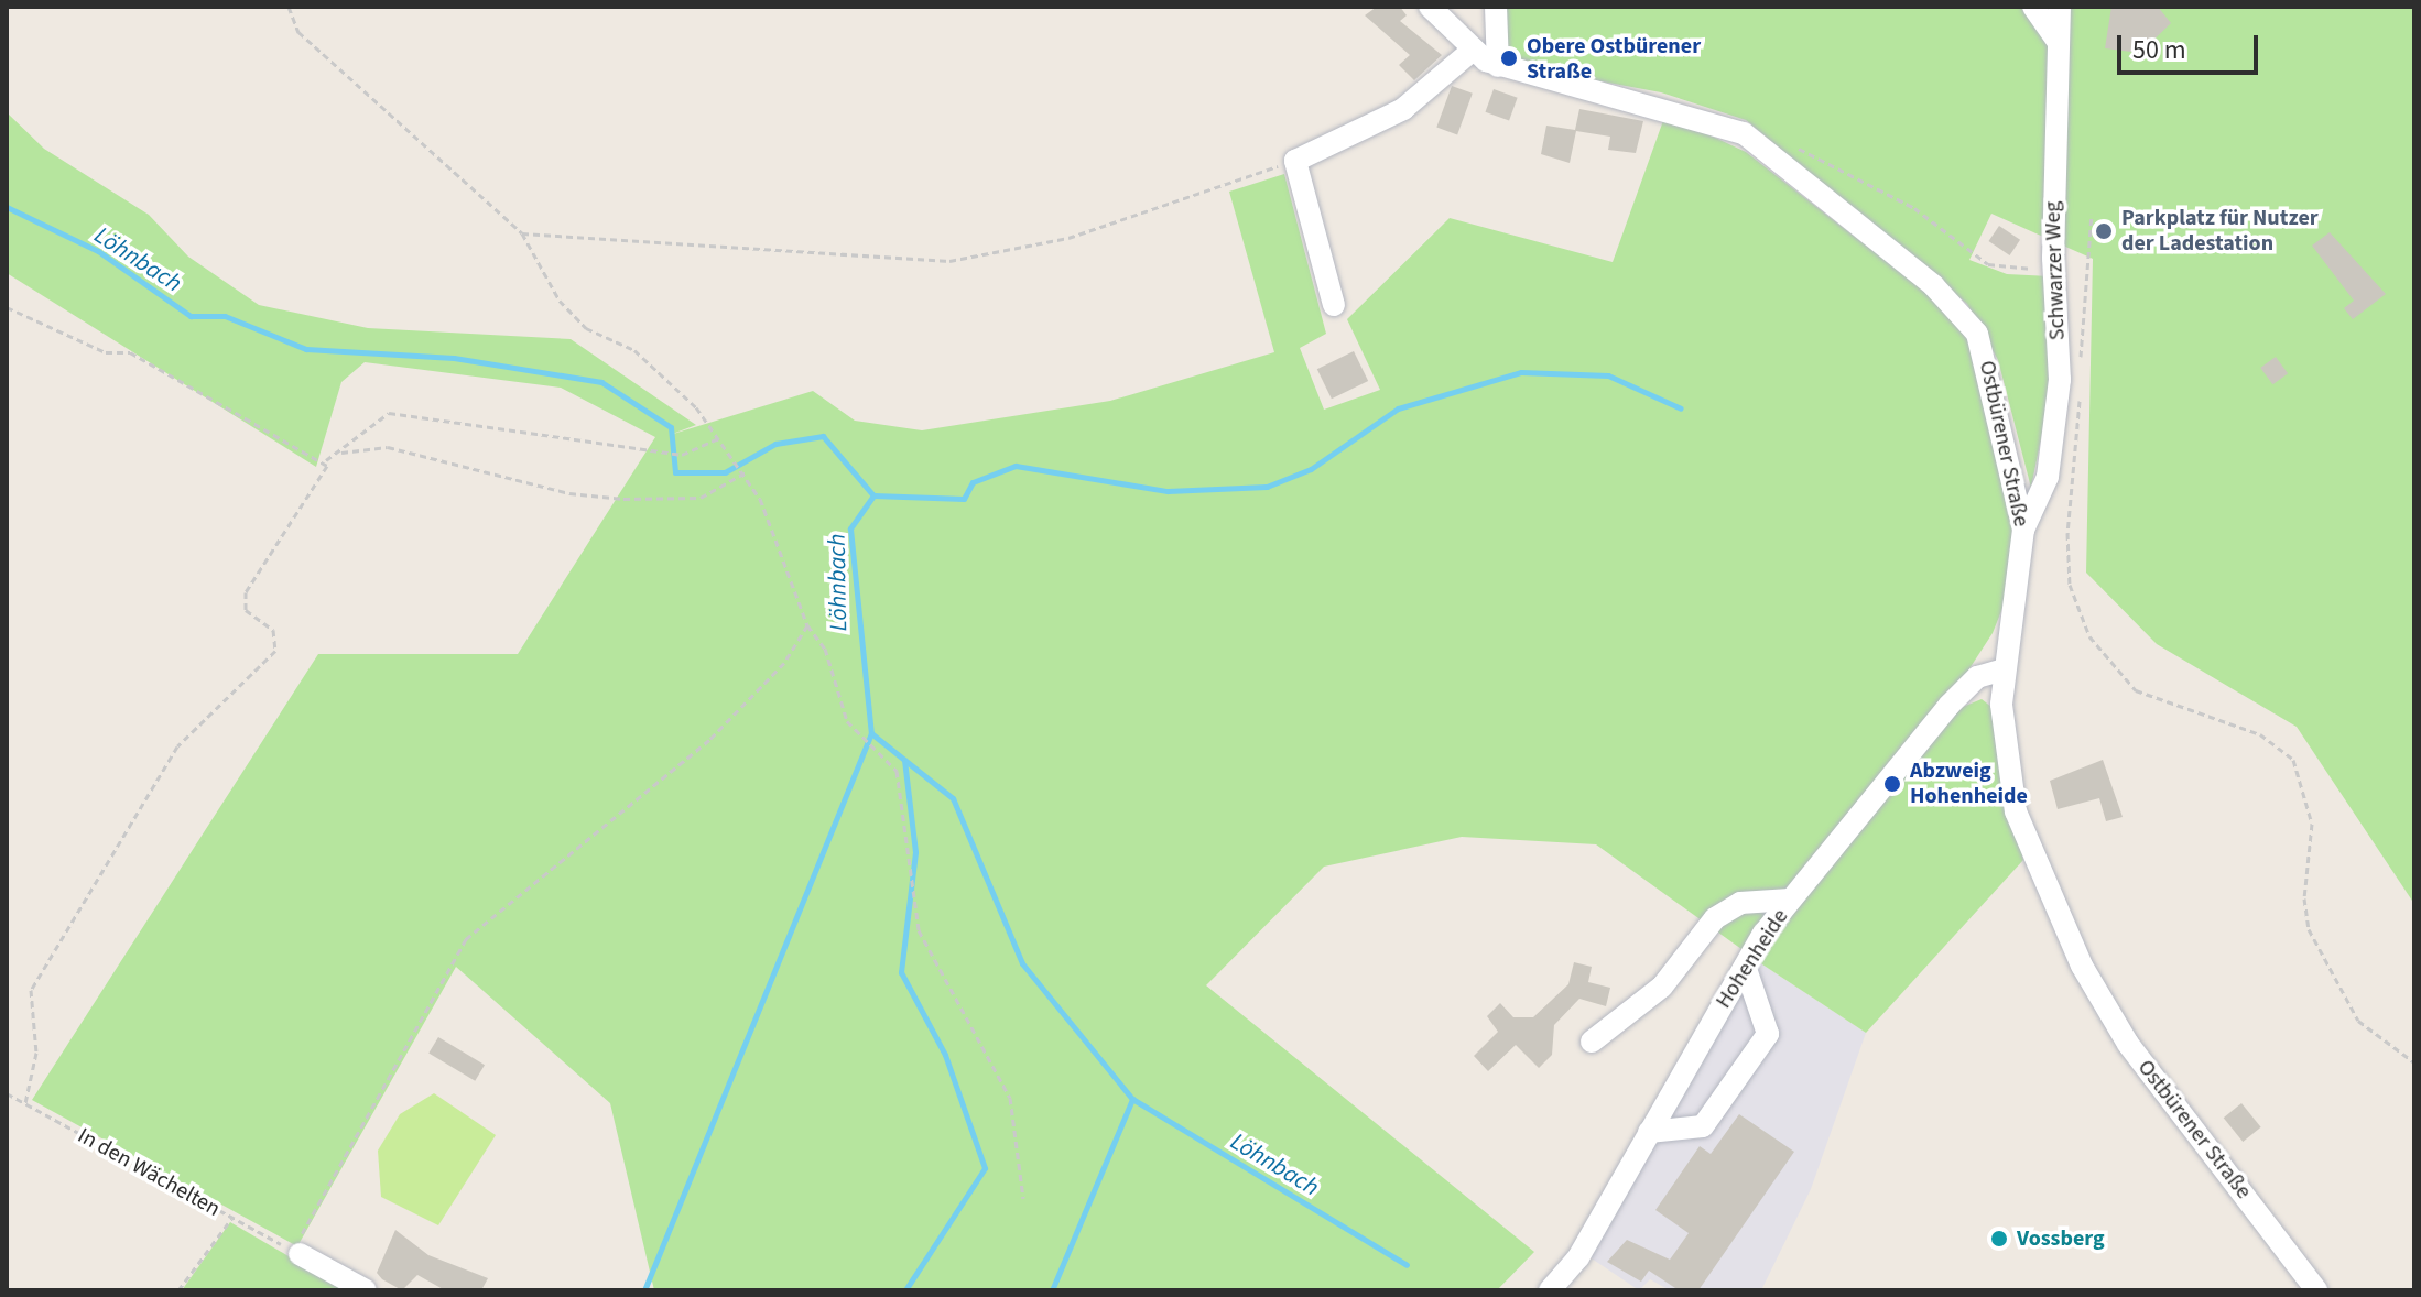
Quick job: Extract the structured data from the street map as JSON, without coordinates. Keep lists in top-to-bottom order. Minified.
{"streets":{"street":["Schwarzer Weg","Ostbürener Straße","Hohenheide"],"path":["In den Wächelten"]},"crossings":[["Schwarzer Weg","Ostbürener Straße"],["Ostbürener Straße","Hohenheide"]],"water":["Löhnbach"],"places":["Obere Ostbürener Straße","Parkplatz für Nutzer der Ladestation","Abzweig Hohenheide","Vossberg"],"scale_bar":"50 m"}
